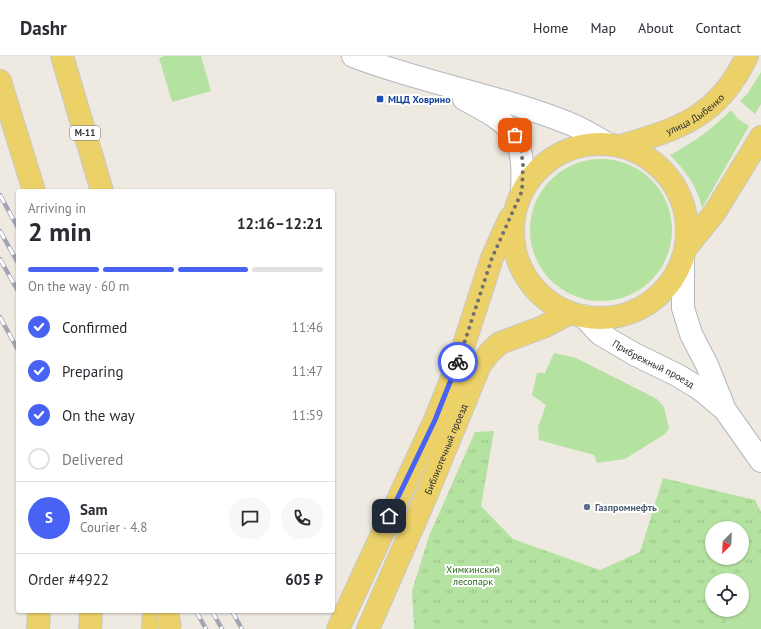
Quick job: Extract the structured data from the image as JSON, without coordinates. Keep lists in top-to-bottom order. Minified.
{"streets":{"main road":["улица Дыбенко","М-11","Библиотечный проезд"],"street":["Прибрежный проезд"]},"crossings":[["улица Дыбенко","Библиотечный проезд"],["Прибрежный проезд","Библиотечный проезд"]],"parks":["Химкинский лесопарк"],"places":{"transit":["МЦД Ховрино"],"other":["Газпромнефть"]},"north":"bottom left","page":{"header":"Dashr","nav":["Home","Map","About","Contact"],"heading":["2 min","Arriving in","12:16–12:21"],"panel":["Sam","Courier · 4.8","Order #4922","605 ₽"],"bar":"On the way · 60 m","list":[["Confirmed","11:46"],["Preparing","11:47"],["On the way","11:59"],"Delivered"],"round":"S"}}
